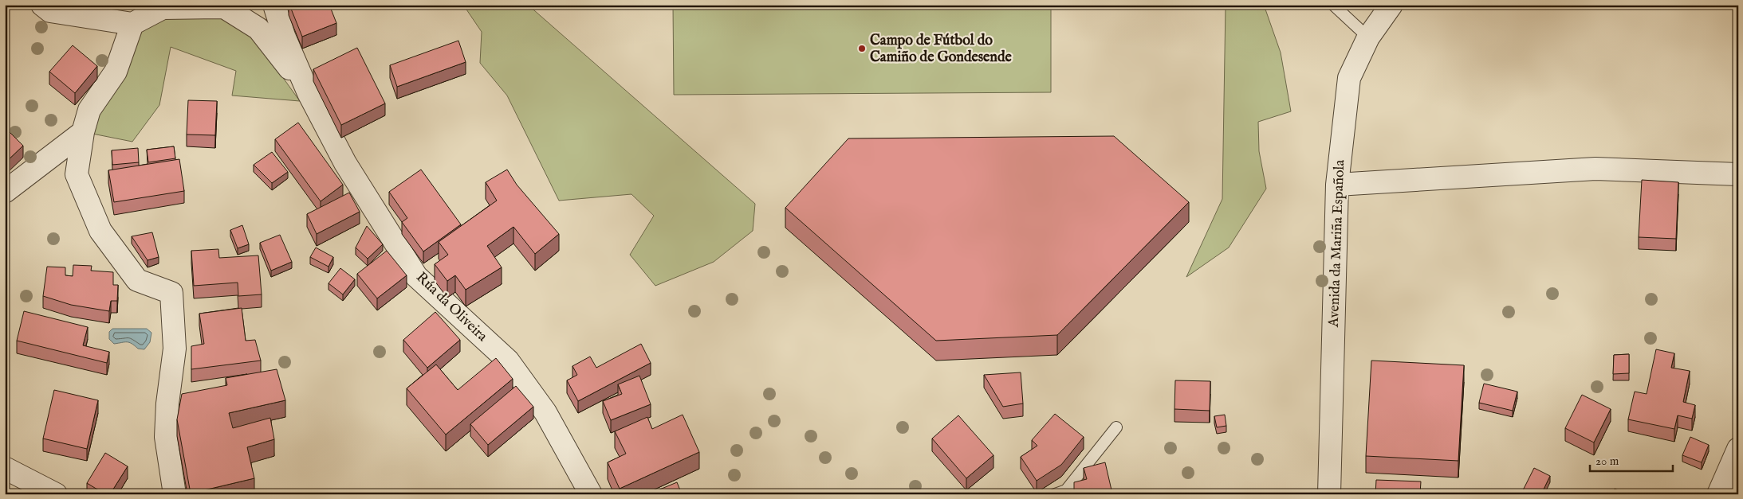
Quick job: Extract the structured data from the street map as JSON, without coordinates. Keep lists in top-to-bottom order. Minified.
{"streets":{"street":["Avenida da Mariña Española","Rúa da Oliveira"]},"places":["Campo de Fútbol do Camiño de Gondesende"],"scale_bar":"20 m"}
